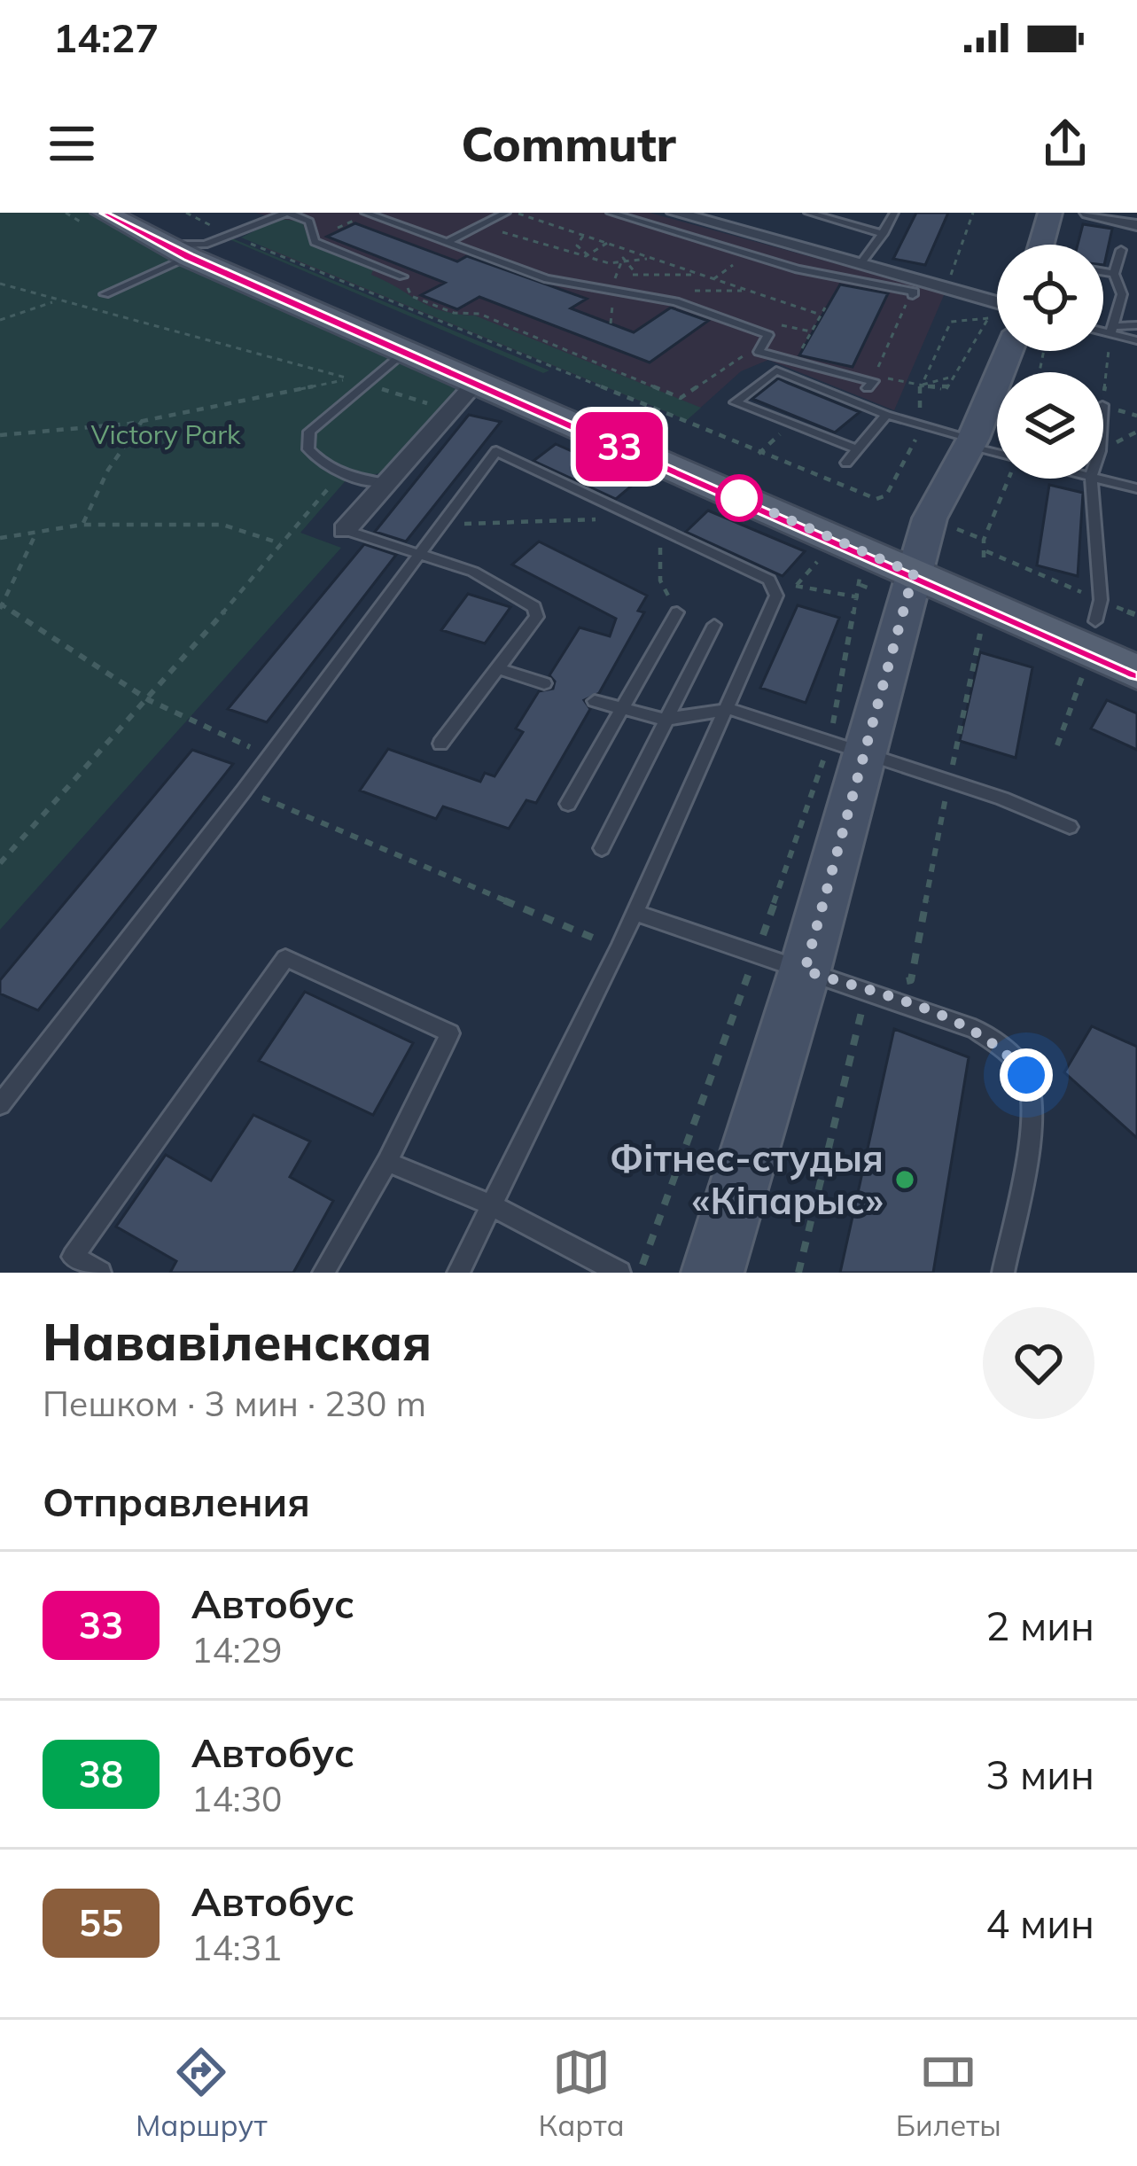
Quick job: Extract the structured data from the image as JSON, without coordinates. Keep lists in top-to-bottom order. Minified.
{"parks":["Victory Park"],"places":["Фітнес-студыя «Кіпарыс»"],"lines":["bus line 33"],"page":{"status":"14:27","header":"Commutr","on_map":"33","heading":[["Нававіленская","Пешком · 3 мин · 230 m"],"Отправления"],"list":[{"mark":"33","name":"Автобус","note":"14:29","value":"2 мин"},{"mark":"38","name":"Автобус","note":"14:30","value":"3 мин"},{"mark":"55","name":"Автобус","note":"14:31","value":"4 мин"}],"tabs":["Маршрут","Карта","Билеты"]}}
